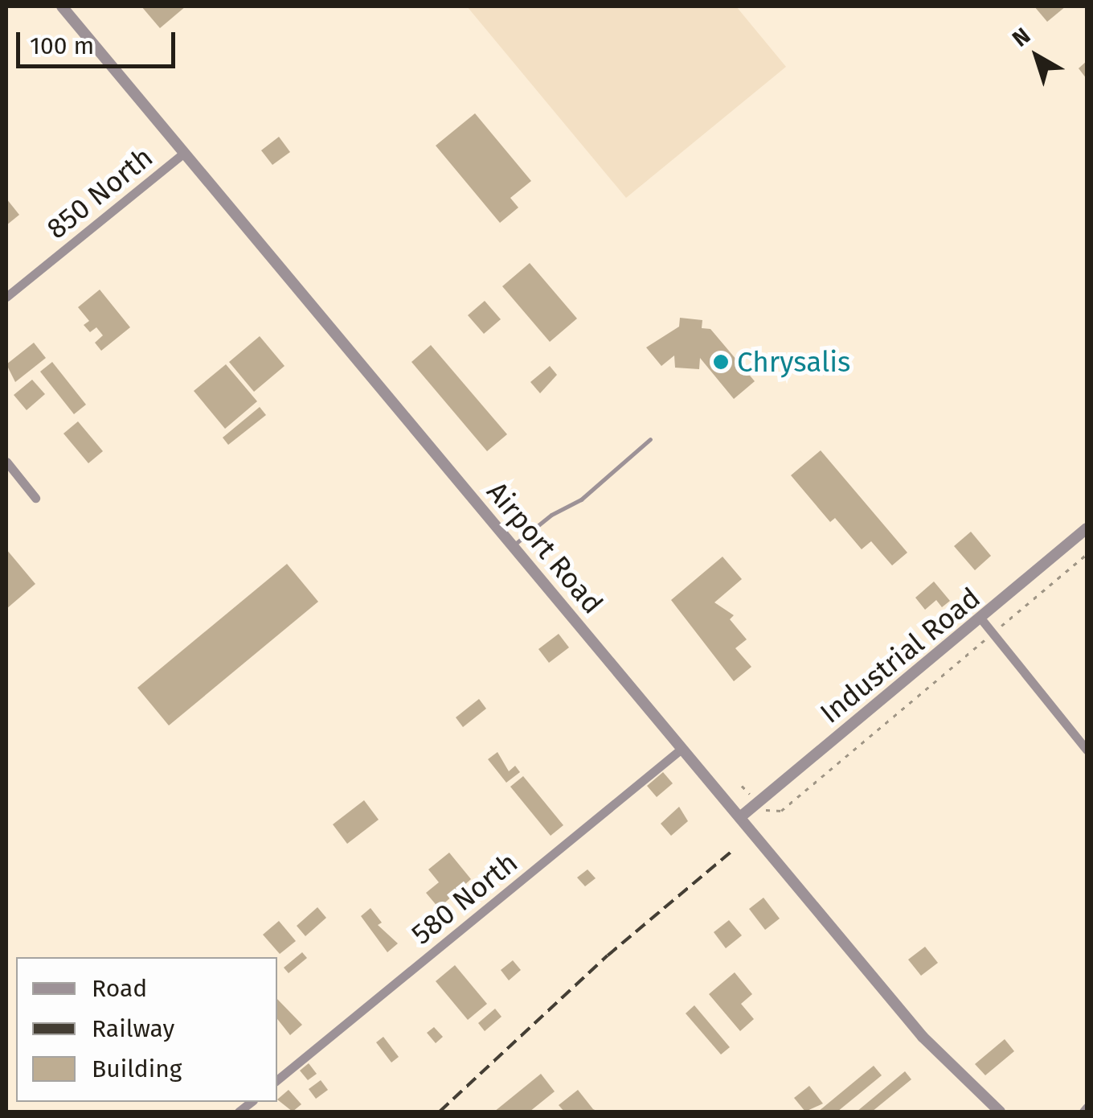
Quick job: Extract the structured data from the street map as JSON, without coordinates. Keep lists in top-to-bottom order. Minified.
{"streets":{"street":["850 North","Airport Road","Industrial Road","580 North"]},"crossings":[["850 North","Airport Road"],["Airport Road","Industrial Road"],["Airport Road","580 North"]],"places":["Chrysalis"],"legend":["Road","Railway","Building"],"scale_bar":"100 m","north":"top left"}
